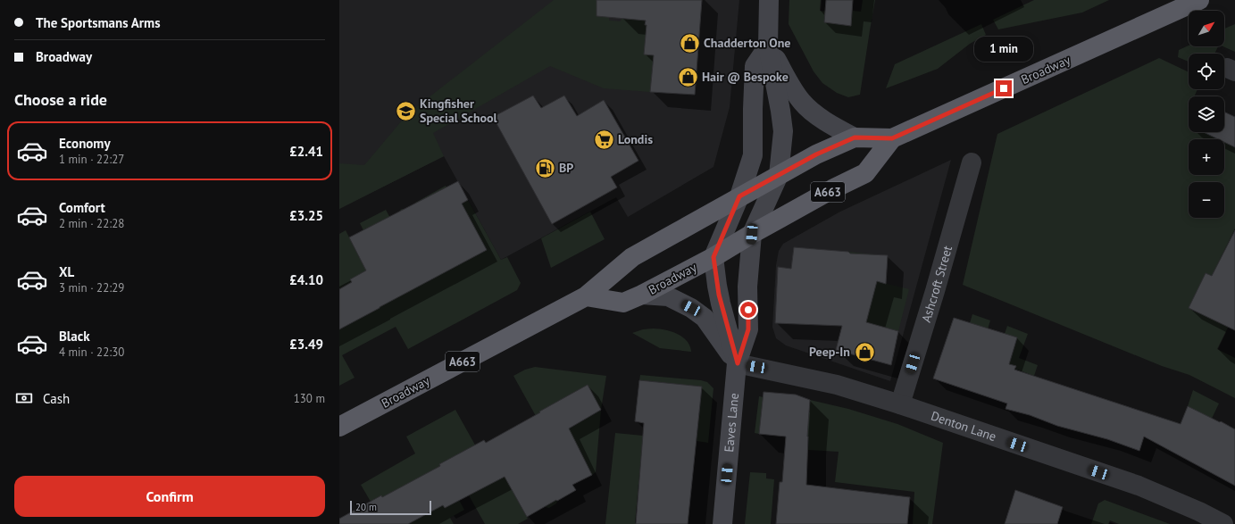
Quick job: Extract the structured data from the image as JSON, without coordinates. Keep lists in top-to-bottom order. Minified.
{"streets":{"highway":["Broadway","A663"],"main road":["Eaves Lane"],"street":["Ashcroft Street","Denton Lane"]},"crossings":[["Broadway","Eaves Lane"],["Ashcroft Street","Denton Lane"],["Eaves Lane","Denton Lane"]],"places":{"shop":["Chadderton One","Hair @ Bespoke","Peep-In"],"school or university":["Kingfisher Special School"],"supermarket":["Londis"],"fuel station":["BP"]},"scale_bar":"20 m","north":"top right","page":{"banner":["The Sportsmans Arms","Broadway"],"map_buttons":["+","−"],"bubble":"1 min","heading":"Choose a ride","list":[{"name":"Economy","note":"1 min · 22:27","value":"£2.41"},{"name":"Comfort","note":"2 min · 22:28","value":"£3.25"},{"name":"XL","note":"3 min · 22:29","value":"£4.10"},{"name":"Black","note":"4 min · 22:30","value":"£3.49"}],"pay":["Cash","130 m"],"buttons":"Confirm","scale":"20 m"}}
